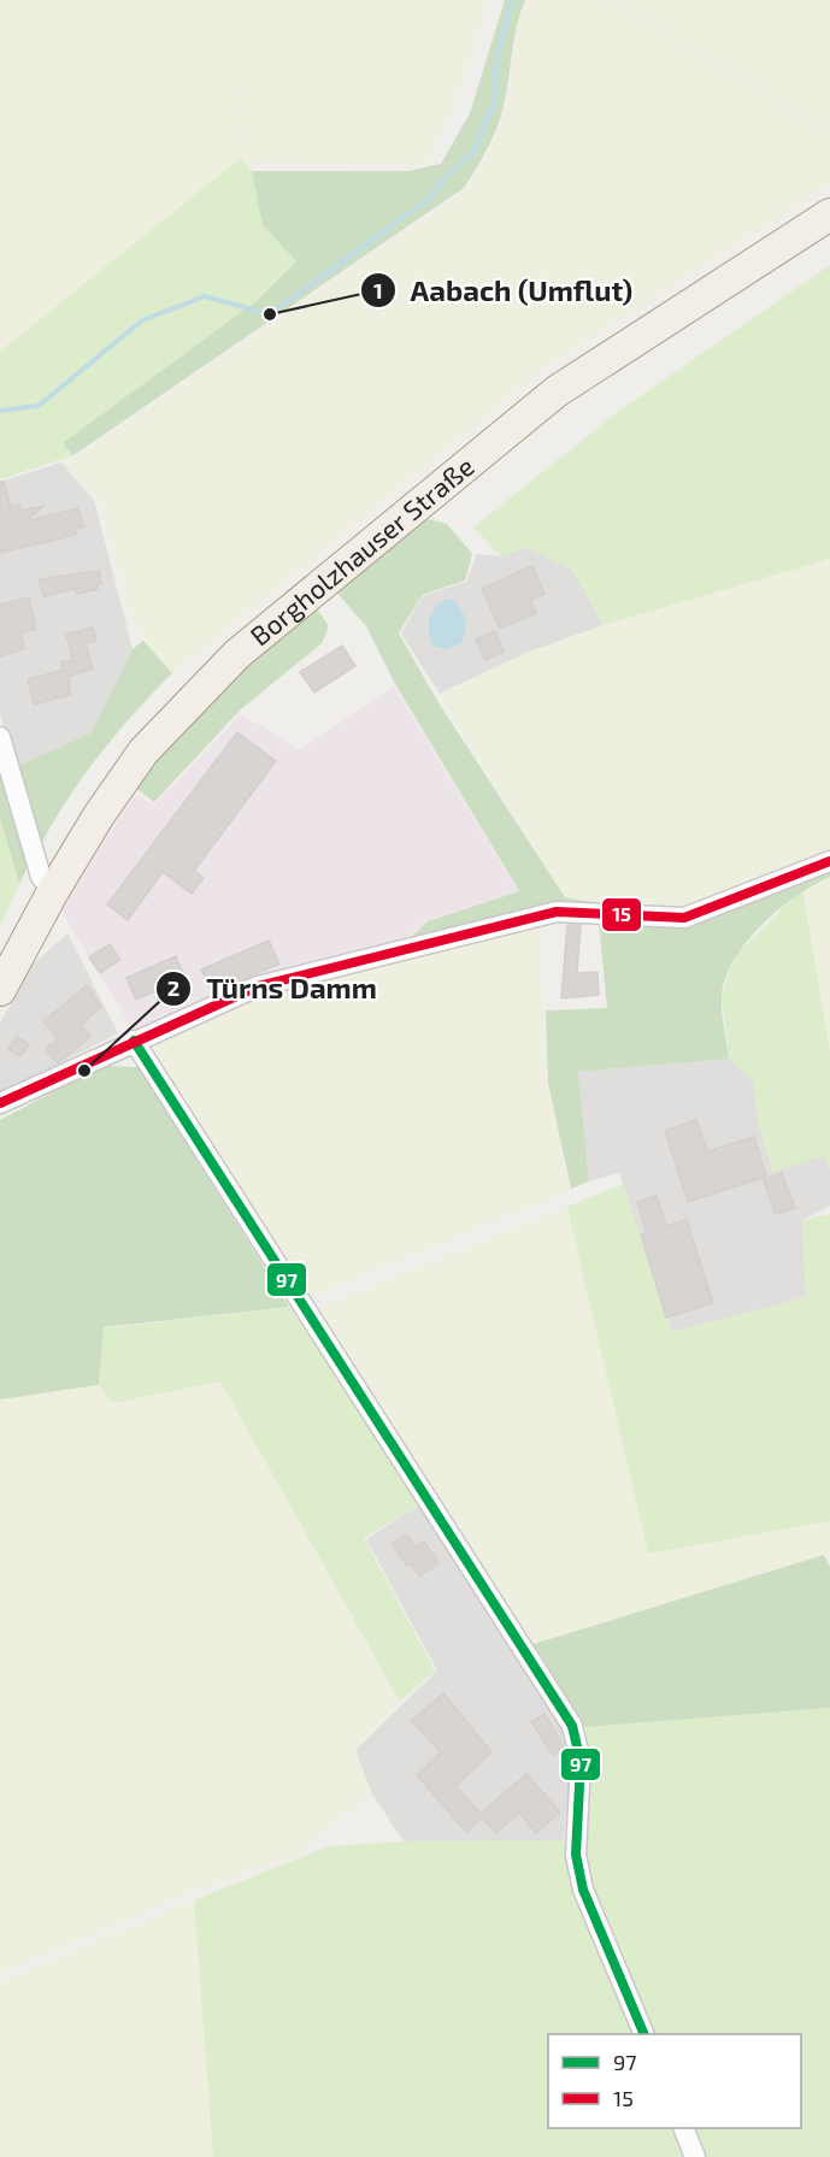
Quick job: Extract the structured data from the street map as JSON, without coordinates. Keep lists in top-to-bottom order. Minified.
{"streets":{"main road":["Borgholzhauser Straße"]},"places":["Aabach (Umflut)","Türns Damm"],"lines":["transit line 15","transit line 97"],"legend":["97","15"]}
